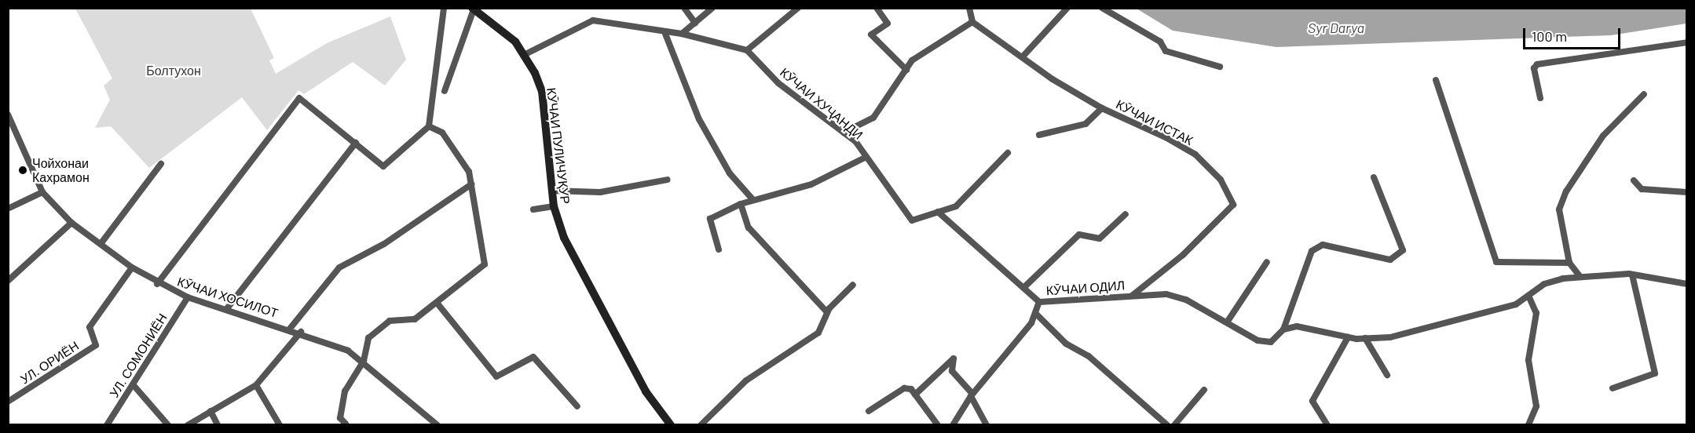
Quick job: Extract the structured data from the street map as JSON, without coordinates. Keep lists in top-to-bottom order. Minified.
{"streets":{"street":["КӮЧАИ ХУҶАНДИ","КӮЧАИ ИСТАК","КӮЧАИ ПУЛИЧУҚУР","КӮЧАИ ОДИЛ","КӮЧАИ ХОСИЛОТ","УЛ. СОМОНИЁН","УЛ. ОРИЁН"]},"crossings":[["КӮЧАИ ИСТАК","КӮЧАИ ОДИЛ"],["КӮЧАИ ХОСИЛОТ","УЛ. СОМОНИЁН"],["КӮЧАИ ХОСИЛОТ","УЛ. ОРИЁН"]],"water":["Syr Darya"],"parks":["Болтухон"],"places":["Чойхонаи Кахрамон"],"scale_bar":"100 m"}
